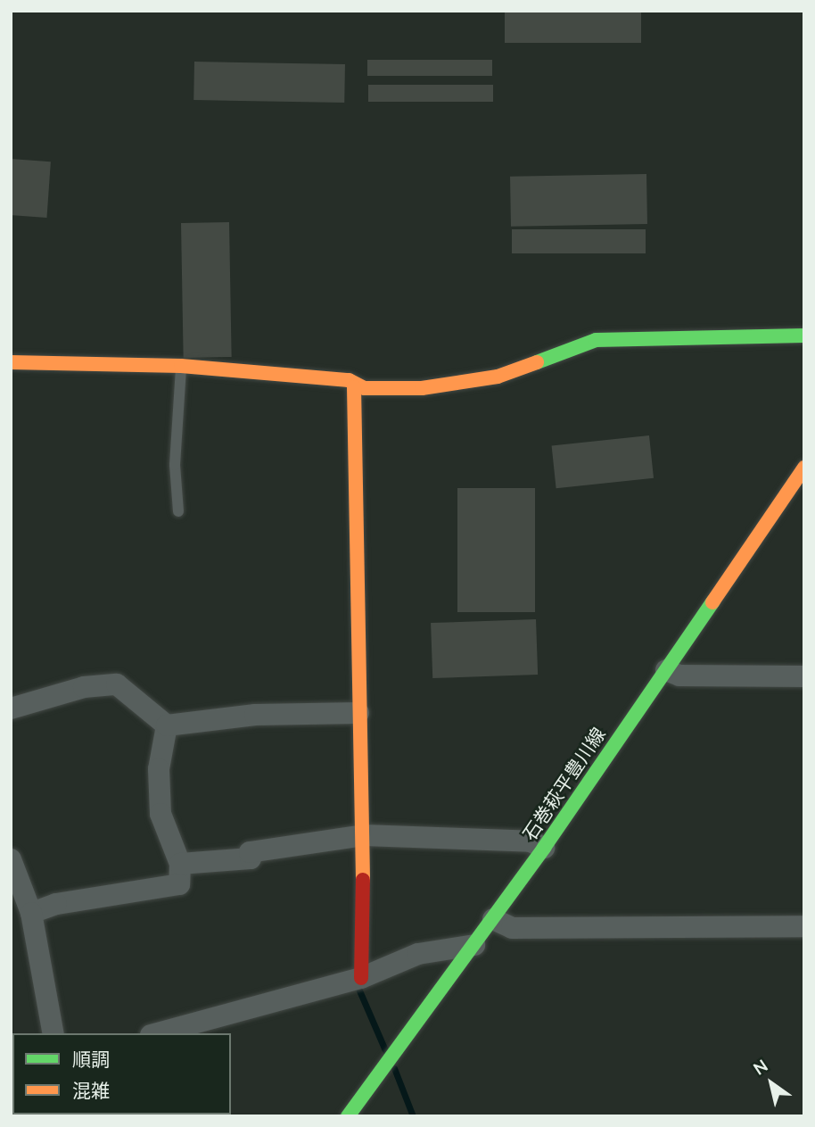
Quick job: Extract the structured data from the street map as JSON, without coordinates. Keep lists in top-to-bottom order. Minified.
{"streets":{"street":["石巻萩平豊川線"]},"legend":["順調","混雑"],"north":"top left"}
